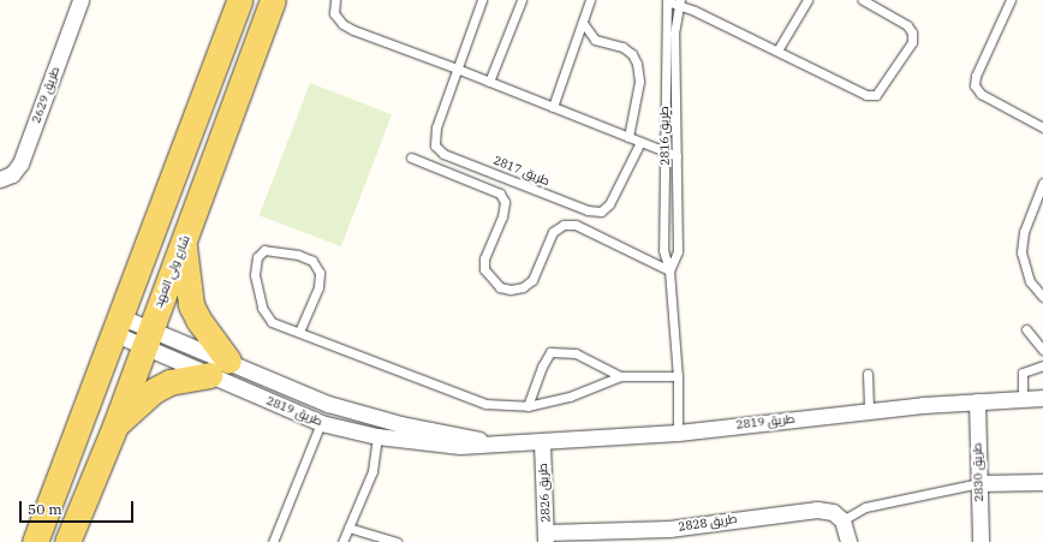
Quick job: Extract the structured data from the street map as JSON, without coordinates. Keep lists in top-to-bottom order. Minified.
{"streets":{"main road":["شارع ولي العهد"],"street":["طريق 2629","طريق 2819","طريق 2830","طريق 2826","طريق 2828"],"lane":["طريق 2816","طريق 2817"]},"crossings":[["طريق 2816","طريق 2819"],["شارع ولي العهد","طريق 2819"],["طريق 2819","طريق 2830"],["طريق 2819","طريق 2826"],["طريق 2826","طريق 2828"]],"scale_bar":"50 m"}
